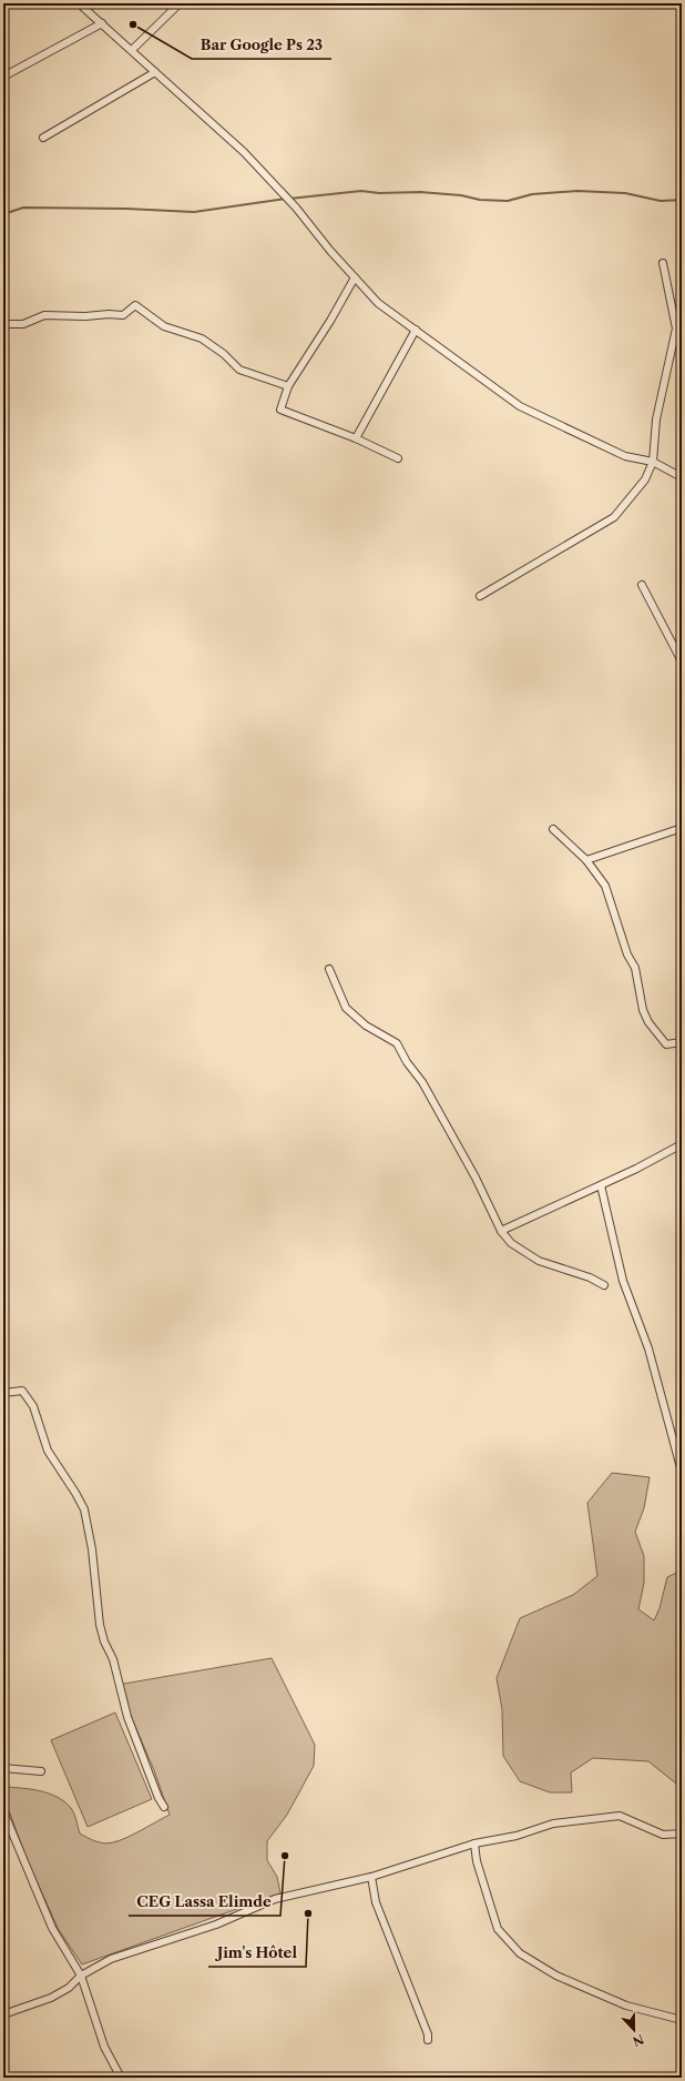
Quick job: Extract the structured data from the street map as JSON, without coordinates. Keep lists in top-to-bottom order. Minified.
{"places":["Bar Google Ps 23","CEG Lassa Elimde","Jim's Hôtel"],"north":"bottom"}
